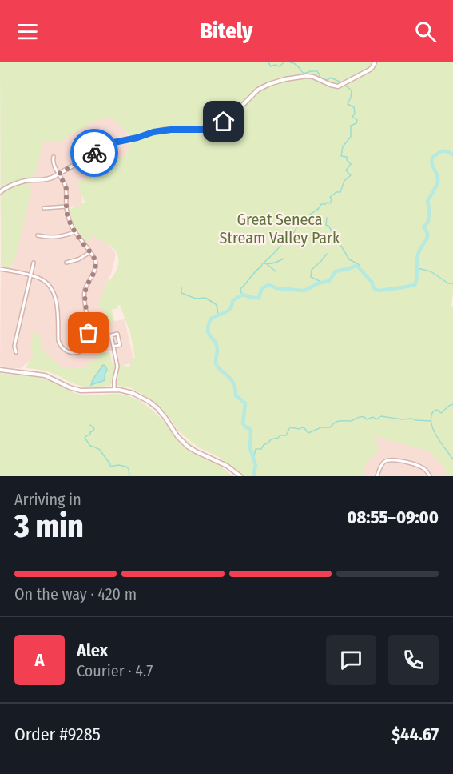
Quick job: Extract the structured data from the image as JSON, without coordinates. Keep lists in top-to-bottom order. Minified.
{"parks":["Great Seneca Stream Valley Park"],"page":{"header":"Bitely","heading":["3 min","Arriving in","08:55–09:00"],"panel":["Alex","Courier · 4.7","Order #9285","$44.67"],"bar":"On the way · 420 m","round":"A"}}
